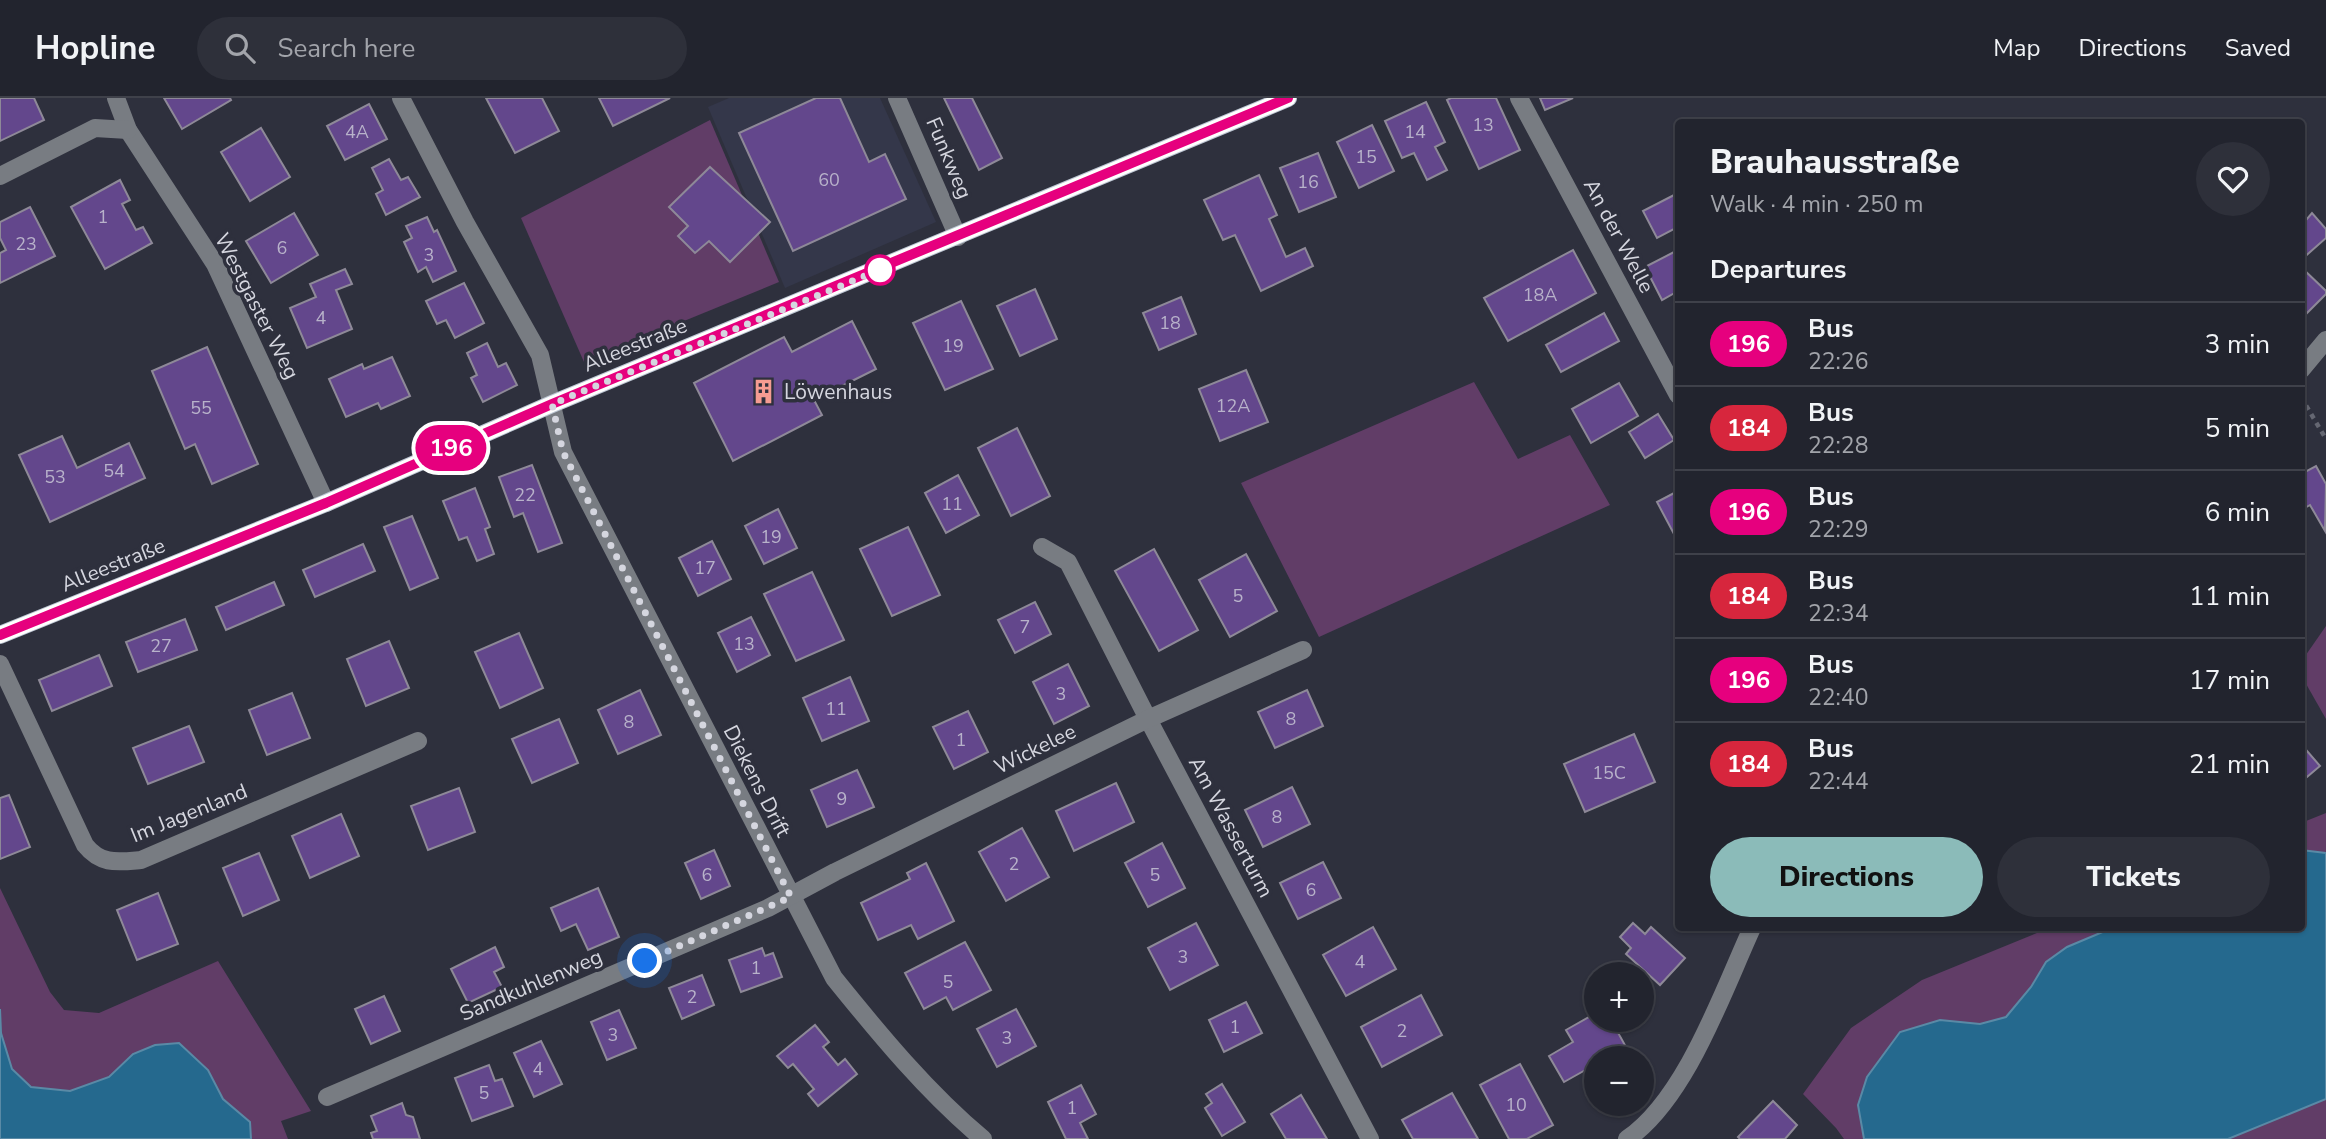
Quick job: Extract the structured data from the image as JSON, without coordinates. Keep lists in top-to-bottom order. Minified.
{"streets":{"main road":["Alleestraße"],"street":["Funkweg","An der Welle","Westgaster Weg","Wickelee","Diekens Drift","Im Jagenland","Am Wasserturm","Sandkuhlenweg"]},"crossings":[["Funkweg","Alleestraße"],["Westgaster Weg","Alleestraße"],["Alleestraße","Diekens Drift"],["Wickelee","Diekens Drift"],["Wickelee","Am Wasserturm"],["Wickelee","Sandkuhlenweg"],["Diekens Drift","Sandkuhlenweg"]],"places":{"building":["Löwenhaus"]},"lines":["bus line 196"],"house_numbers":["13","4A","14","15","60","16","1","23","6","3","18A","4","18","19","12A","55","54","53","22","11","19","17","5","7","13","27","3","11","8","8","1","15C","9","8","2","6","5","6","3","4","1","5","2","1","2","3","3","4","5","10","1"],"page":{"header":"Hopline","search":"Search here","nav":["Map","Directions","Saved"],"on_map":"196","heading":[["Brauhausstraße","Walk · 4 min · 250 m"],"Departures"],"list":[{"mark":"196","name":"Bus","note":"22:26","value":"3 min"},{"mark":"184","name":"Bus","note":"22:28","value":"5 min"},{"mark":"196","name":"Bus","note":"22:29","value":"6 min"},{"mark":"184","name":"Bus","note":"22:34","value":"11 min"},{"mark":"196","name":"Bus","note":"22:40","value":"17 min"},{"mark":"184","name":"Bus","note":"22:44","value":"21 min"}],"buttons":["Directions","Tickets"],"map_buttons":["+","−"]}}
